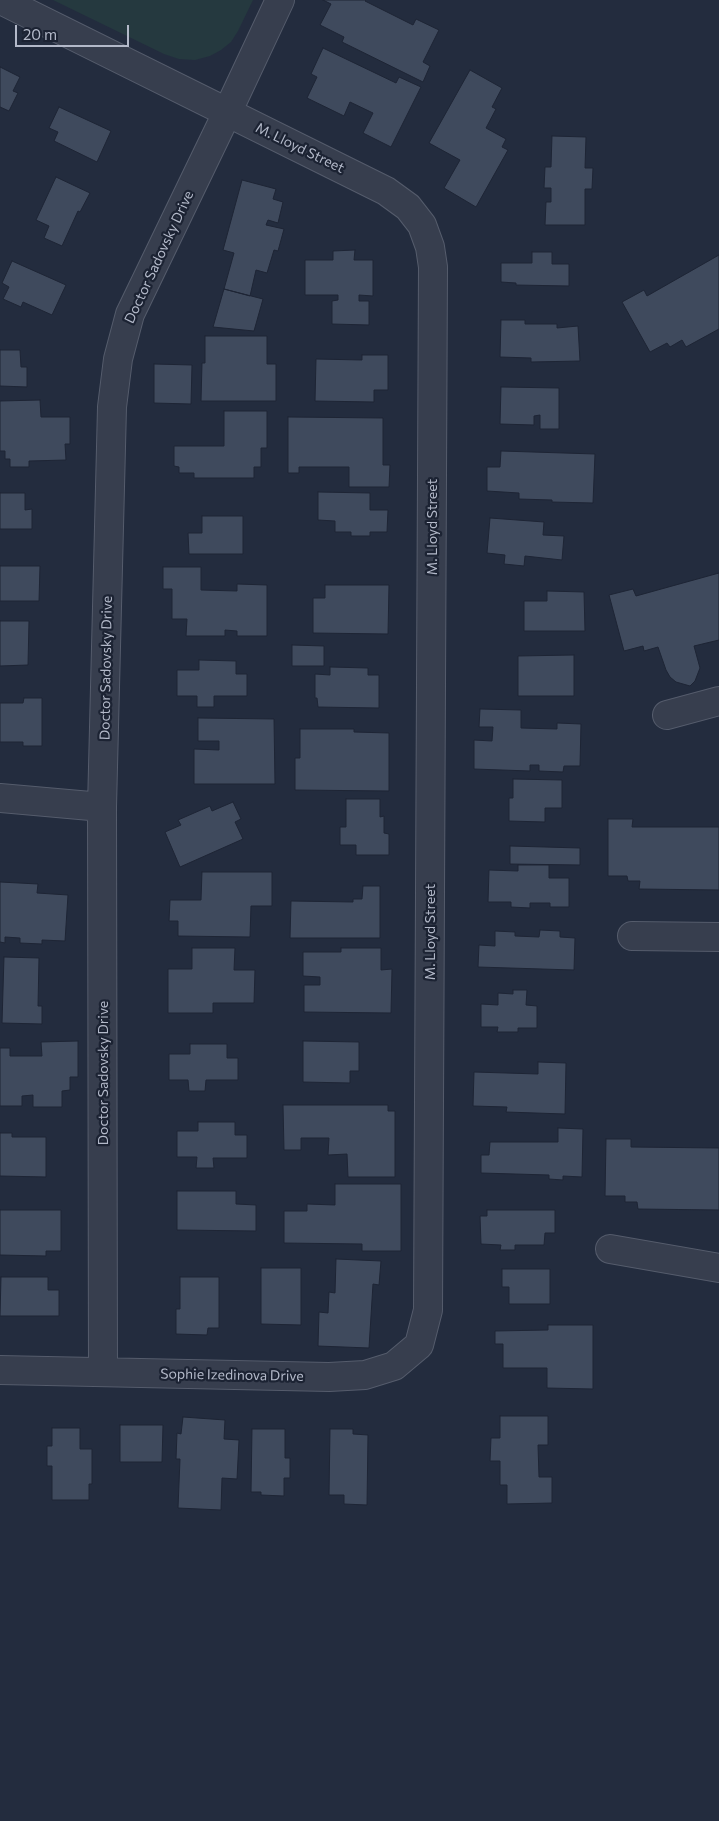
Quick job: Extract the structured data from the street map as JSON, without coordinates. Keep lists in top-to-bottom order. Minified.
{"streets":{"street":["M. Lloyd Street","Doctor Sadovsky Drive","Sophie Izedinova Drive"]},"crossings":[["M. Lloyd Street","Doctor Sadovsky Drive"],["M. Lloyd Street","Sophie Izedinova Drive"],["Doctor Sadovsky Drive","Sophie Izedinova Drive"]],"scale_bar":"20 m"}
